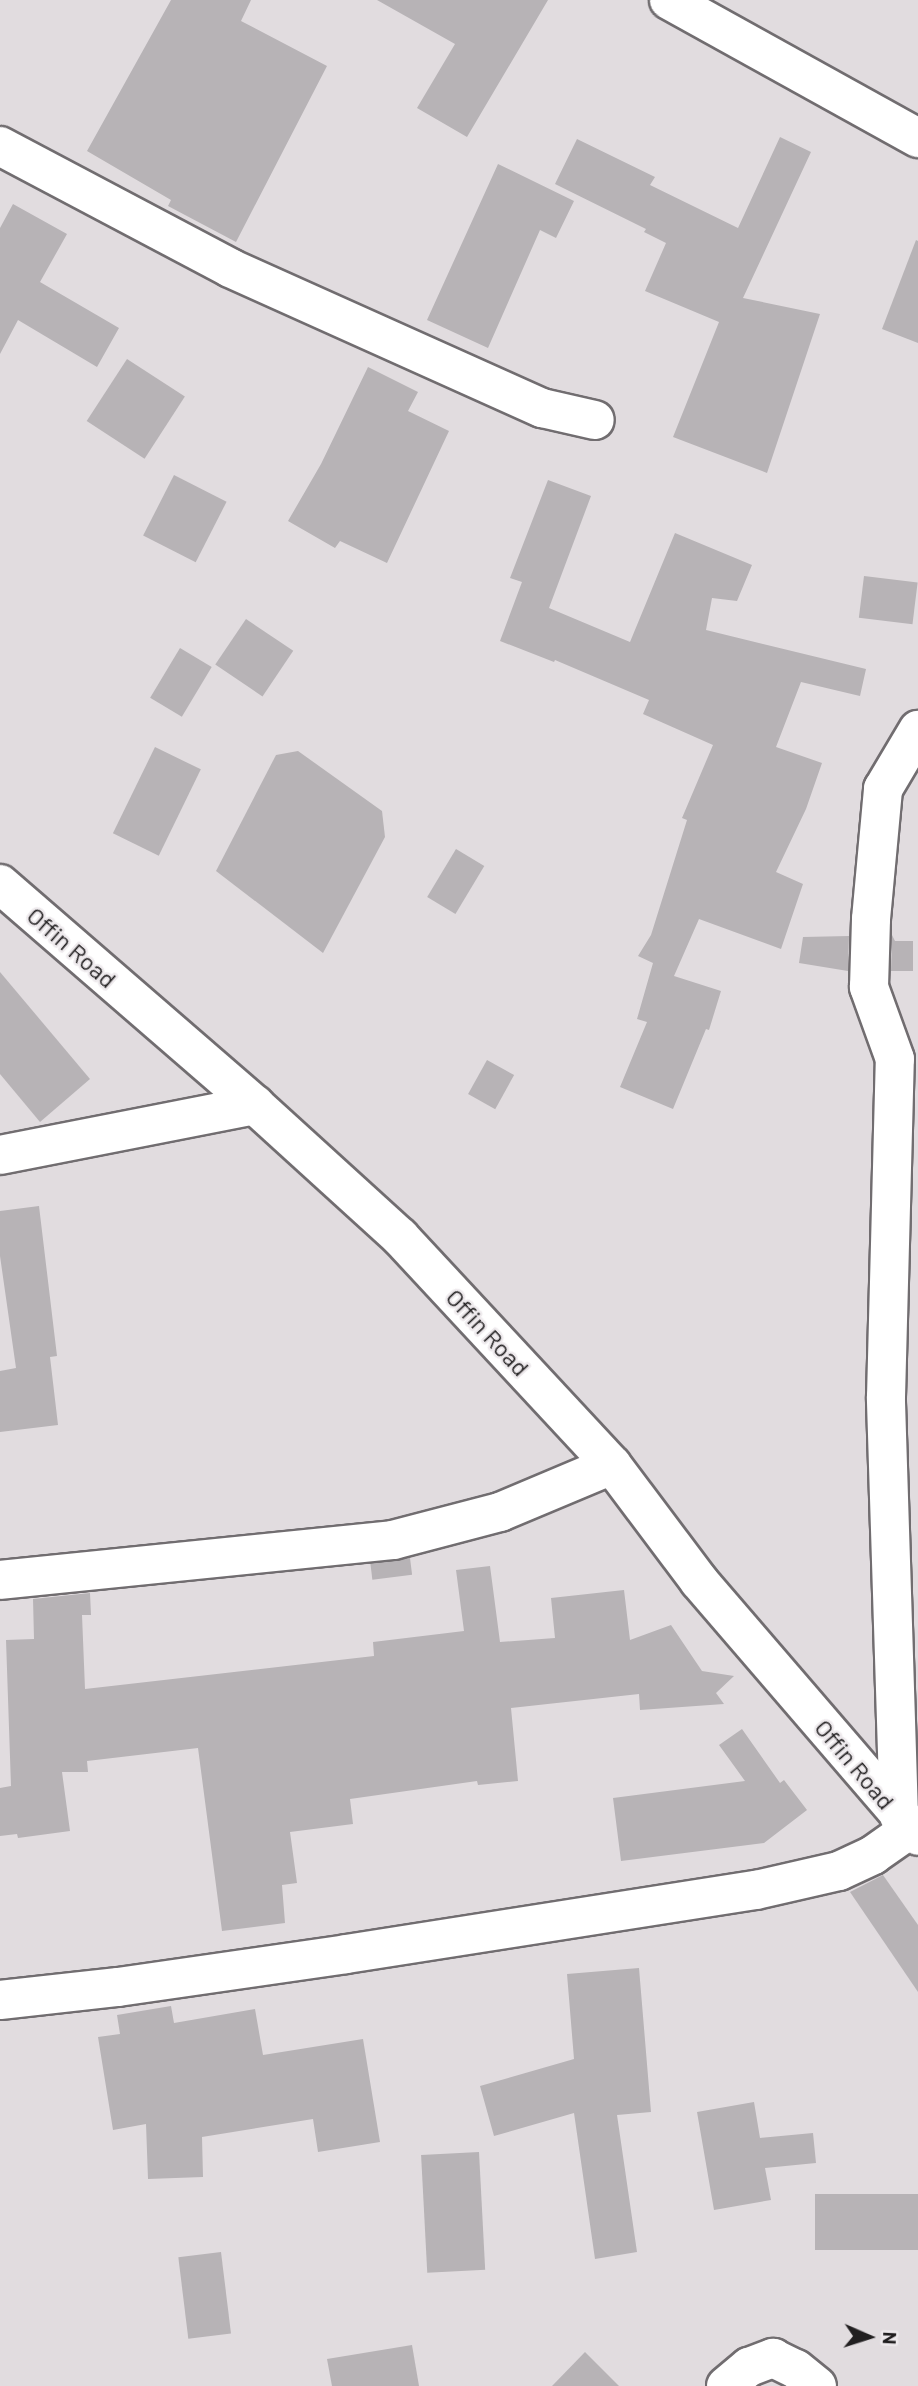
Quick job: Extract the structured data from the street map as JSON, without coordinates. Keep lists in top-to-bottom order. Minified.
{"streets":{"street":["Offin Road"]},"north":"right"}
